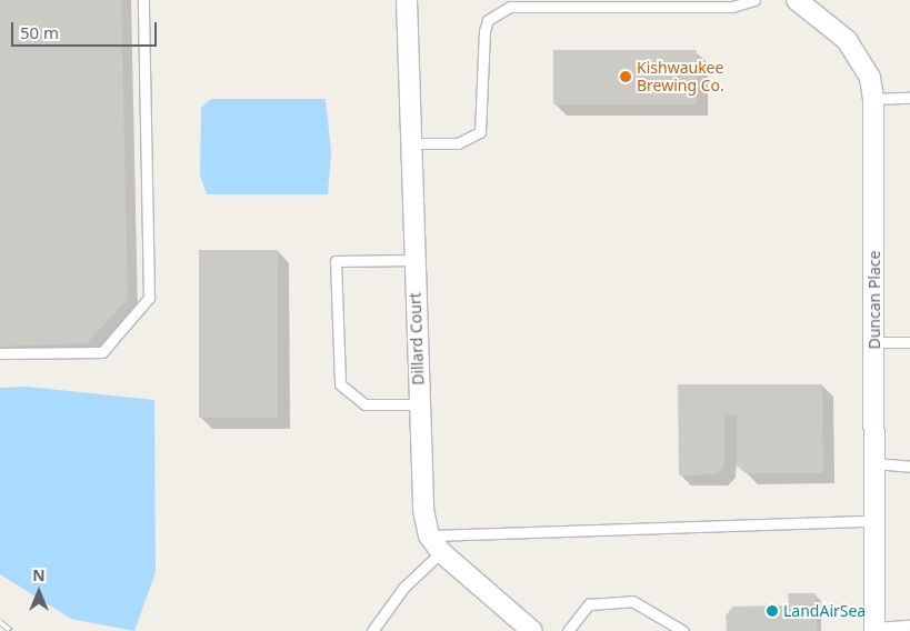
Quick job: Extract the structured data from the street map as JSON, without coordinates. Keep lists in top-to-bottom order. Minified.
{"streets":{"street":["Duncan Place","Dillard Court"]},"places":["Kishwaukee Brewing Co.","LandAirSea"],"scale_bar":"50 m","north":"top"}
